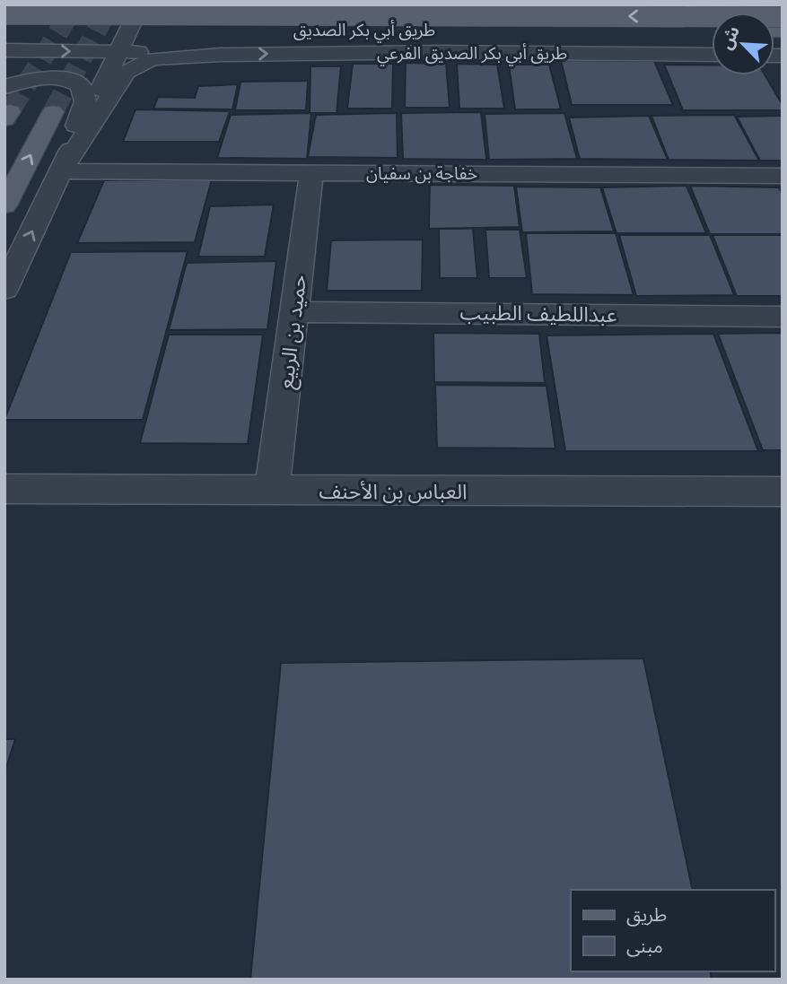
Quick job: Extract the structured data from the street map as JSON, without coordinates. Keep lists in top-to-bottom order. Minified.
{"streets":{"main road":["طريق أبي بكر الصديق"],"street":["طريق أبي بكر الصديق الفرعي","خفاجة بن سفيان","عبداللطيف الطبيب","حميد بن الربيع","العباس بن الأحنف"]},"crossings":[["طريق أبي بكر الصديق الفرعي","خفاجة بن سفيان"],["خفاجة بن سفيان","حميد بن الربيع"],["عبداللطيف الطبيب","حميد بن الربيع"],["حميد بن الربيع","العباس بن الأحنف"]],"one_way":["طريق أبي بكر الصديق الفرعي"],"legend":["طريق","مبنى"],"north":"top left"}
